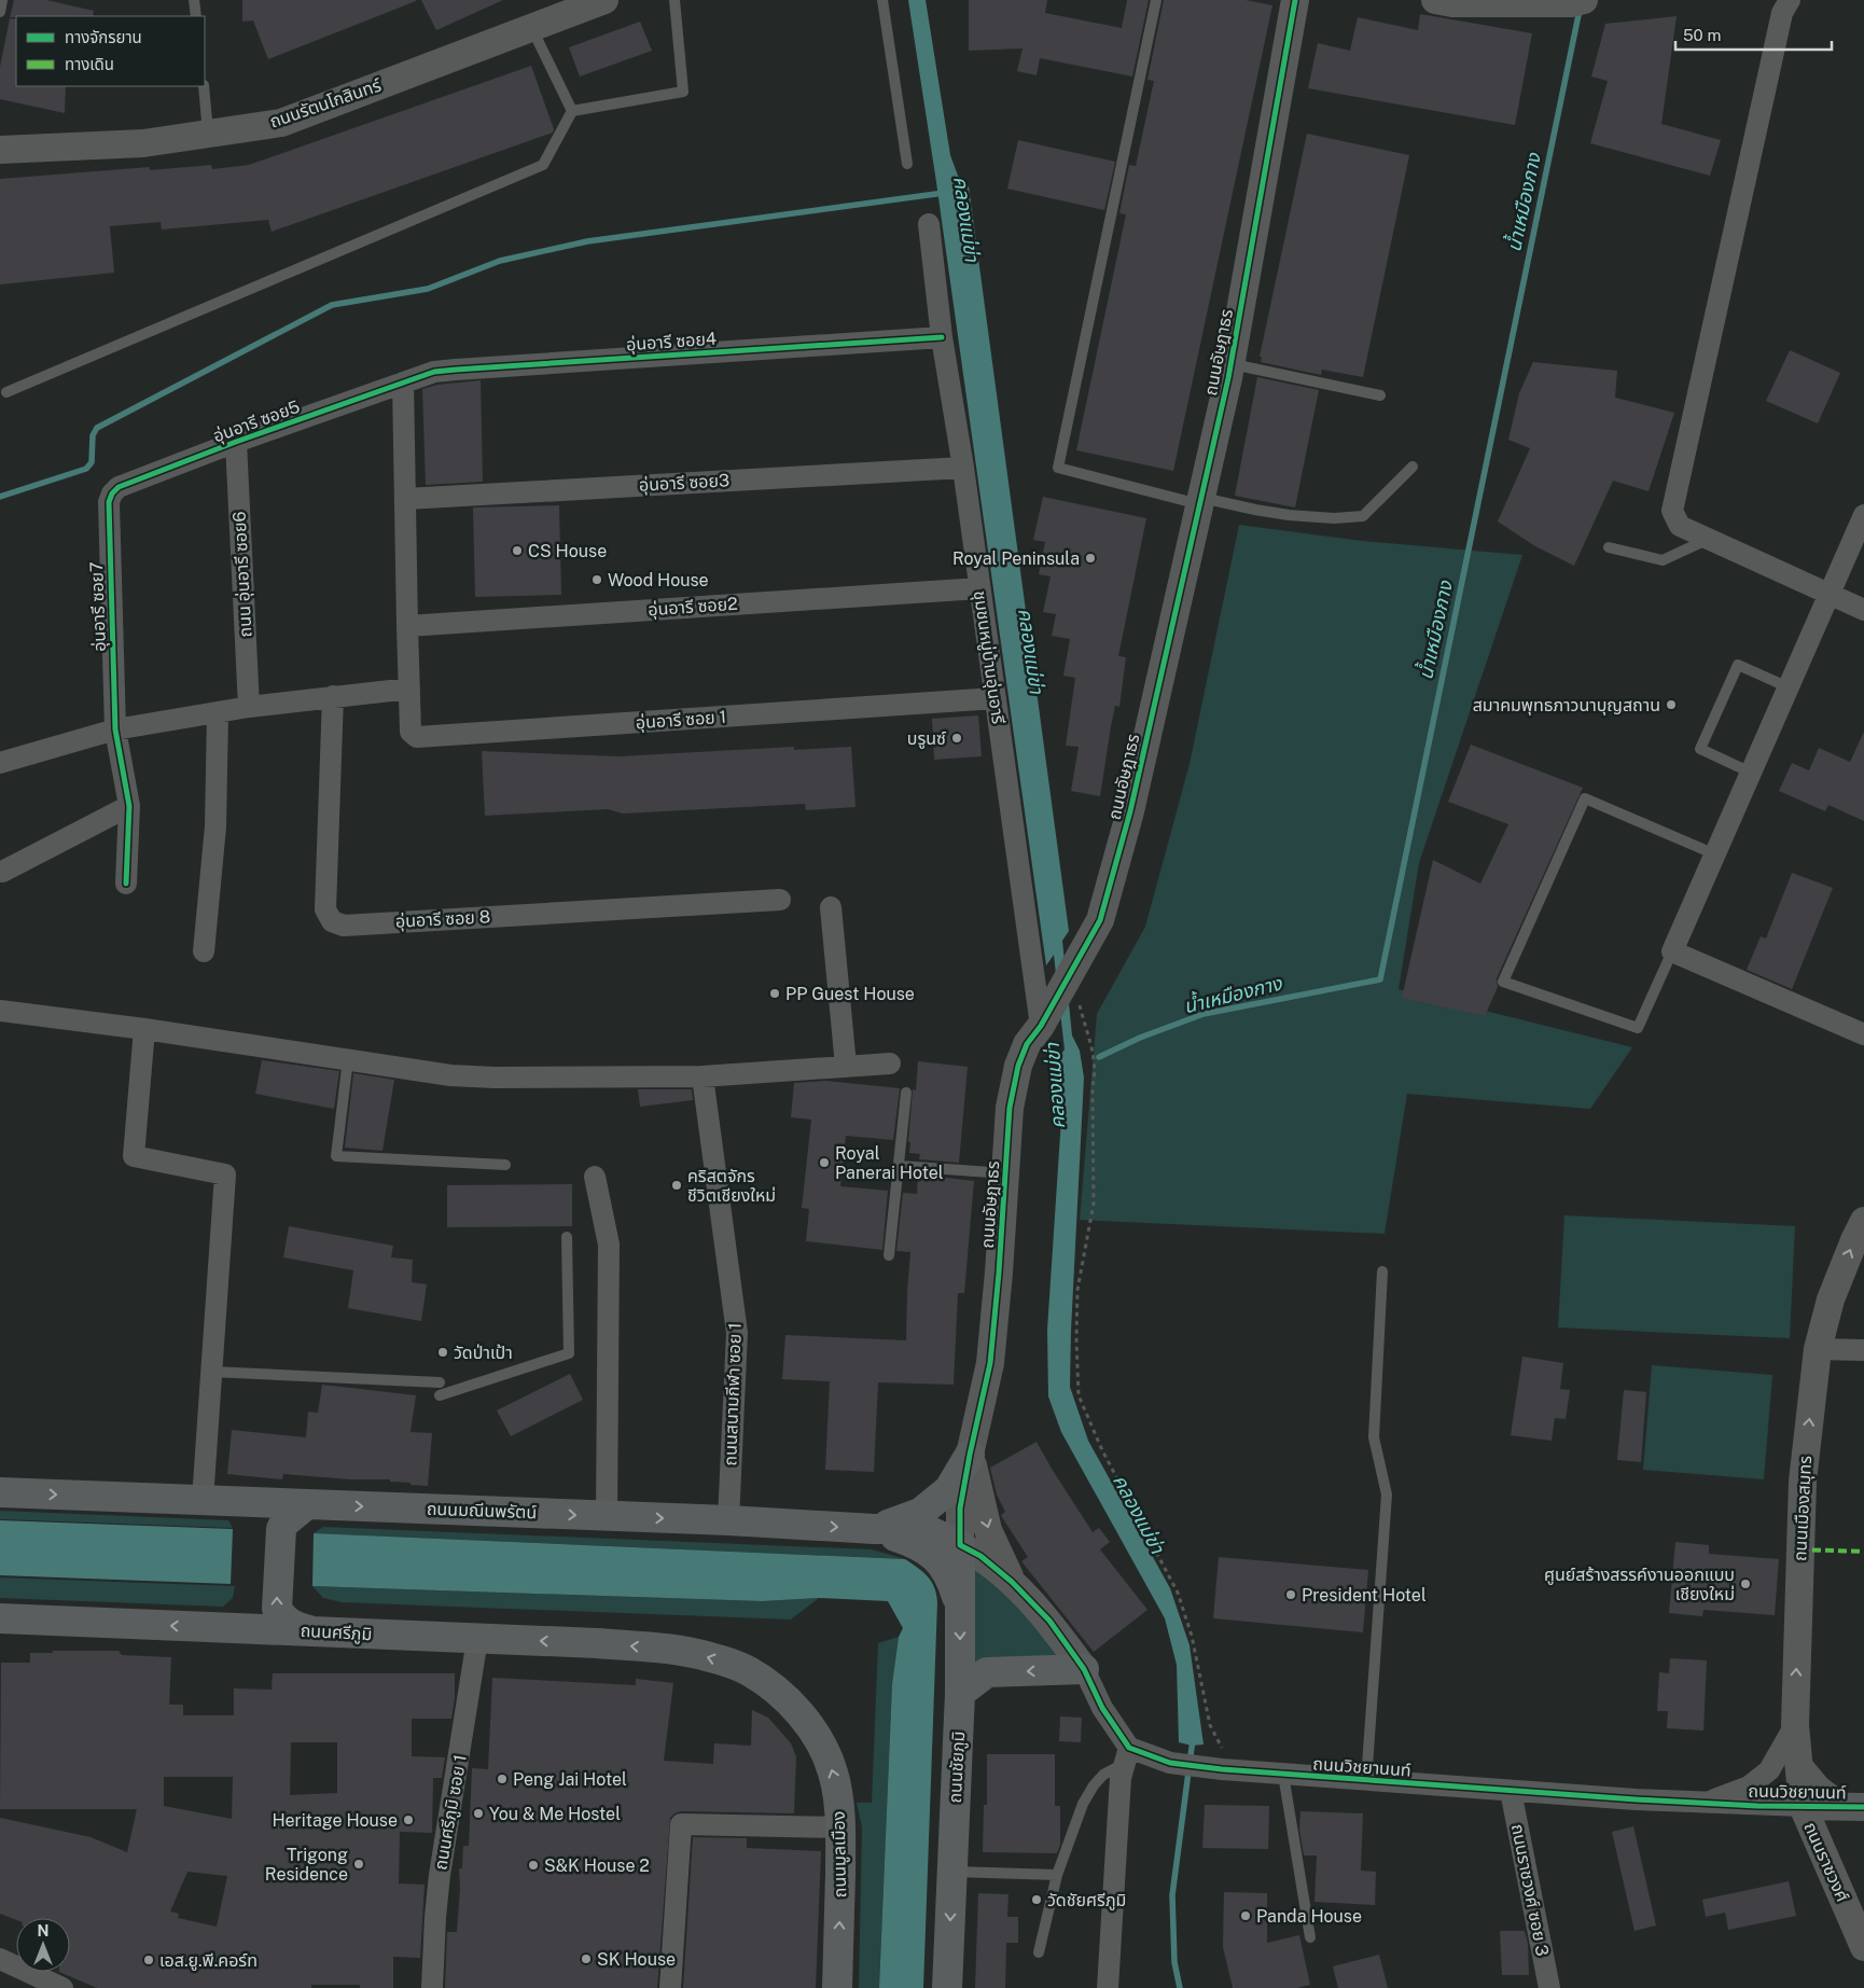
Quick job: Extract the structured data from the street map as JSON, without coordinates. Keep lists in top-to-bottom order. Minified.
{"streets":{"main road":["ถนนมณีนพรัตน์","ถนนศรีภูมิ","ถนนชัยภูมิ","ถนนมูลเมือง"],"street":["ถนนรัตนโกสินทร์","อุ่นอารี ซอย4","ถนนอัษฎาธร","อุ่นอารี ซอย5","อุ่นอารี ซอย3","ถนน อุ่นอารี ซอย6","อุ่นอารี ซอย7","อุ่นอารี ซอย2","ชุมชนหมู่บ้านอุ่นอารี","อุ่นอารี ซอย 1","อุ่นอารี ซอย 8","ถนนสนามกีฬา ซอย 1","ถนนเมืองสมุทร","ถนนวิชยานนท์","ถนนศรีภูมิ ซอย 1","ถนนราชวงศ์","ถนนราชวงศ์ ซอย 3"]},"crossings":[["อุ่นอารี ซอย4","อุ่นอารี ซอย5"],["อุ่นอารี ซอย4","ชุมชนหมู่บ้านอุ่นอารี"],["อุ่นอารี ซอย4","อุ่นอารี ซอย 1"],["ถนนอัษฎาธร","ชุมชนหมู่บ้านอุ่นอารี"],["ถนนอัษฎาธร","ถนนมณีนพรัตน์"],["ถนนอัษฎาธร","ถนนชัยภูมิ"],["อุ่นอารี ซอย5","ถนน อุ่นอารี ซอย6"],["อุ่นอารี ซอย5","อุ่นอารี ซอย7"],["อุ่นอารี ซอย5","อุ่นอารี ซอย 1"],["อุ่นอารี ซอย3","ชุมชนหมู่บ้านอุ่นอารี"],["อุ่นอารี ซอย3","อุ่นอารี ซอย 1"],["อุ่นอารี ซอย2","ชุมชนหมู่บ้านอุ่นอารี"],["อุ่นอารี ซอย2","อุ่นอารี ซอย 1"],["ชุมชนหมู่บ้านอุ่นอารี","อุ่นอารี ซอย 1"],["ถนนสนามกีฬา ซอย 1","ถนนมณีนพรัตน์"],["ถนนเมืองสมุทร","ถนนวิชยานนท์"],["ถนนเมืองสมุทร","ถนนราชวงศ์"],["ถนนมณีนพรัตน์","ถนนชัยภูมิ"],["ถนนศรีภูมิ","ถนนศรีภูมิ ซอย 1"],["ถนนศรีภูมิ","ถนนมูลเมือง"],["ถนนวิชยานนท์","ถนนราชวงศ์"],["ถนนวิชยานนท์","ถนนราชวงศ์ ซอย 3"]],"one_way":["ถนนเมืองสมุทร","ถนนมณีนพรัตน์","ถนนศรีภูมิ","ถนนชัยภูมิ","ถนนมูลเมือง"],"water":["น้ำเหมืองกาง","คลองแม่ข่า"],"places":["CS House","Royal Peninsula","Wood House","สมาคมพุทธภาวนาบุญสถาน","บรูนซ์","PP Guest House","Royal Panerai Hotel","คริสตจักร ชีวิตเชียงใหม่","วัดป่าเป้า","ศูนย์สร้างสรรค์งานออกแบบ เชียงใหม่","President Hotel","Peng Jai Hotel","You & Me Hostel","Heritage House","Trigong Residence","S&K House 2","วัดชัยศรีภูมิ","Panda House","SK House","เอส.ยู.พี.คอร์ท"],"legend":["ทางจักรยาน","ทางเดิน"],"scale_bar":"50 m","north":"top"}
